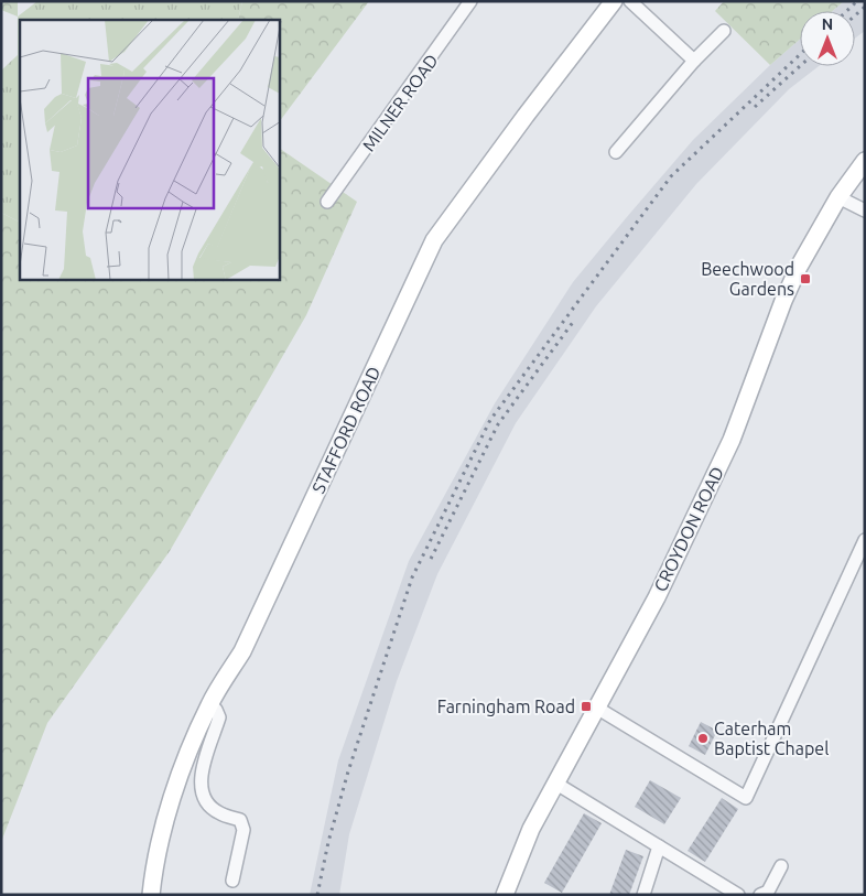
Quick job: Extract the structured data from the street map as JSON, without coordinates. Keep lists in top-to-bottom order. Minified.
{"streets":{"street":["MILNER ROAD","STAFFORD ROAD","CROYDON ROAD"]},"places":{"transit":["Beechwood Gardens","Farningham Road"],"other":["Caterham Baptist Chapel"]},"north":"top"}
